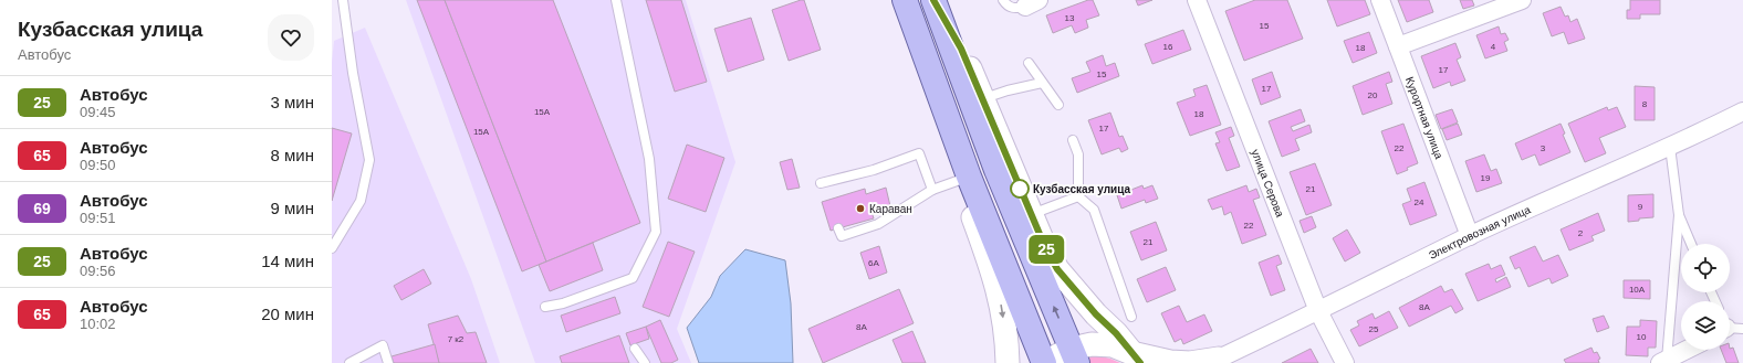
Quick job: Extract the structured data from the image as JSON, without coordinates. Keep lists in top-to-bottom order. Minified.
{"streets":{"street":["Курортная улица","улица Серова","Электровозная улица"]},"crossings":[["Курортная улица","Электровозная улица"],["улица Серова","Электровозная улица"]],"places":["Кузбасская улица","Караван"],"lines":["bus line 25"],"house_numbers":["13","15","16","4","18","17","15","17","20","8","15А","18","17","15А","22","3","19","21","24","9","22","2","21","6А","10А","8А","8А","25","10","7 к2"],"page":{"heading":["Кузбасская улица","Автобус"],"on_map":"25","list":[{"mark":"25","name":"Автобус","note":"09:45","value":"3 мин"},{"mark":"65","name":"Автобус","note":"09:50","value":"8 мин"},{"mark":"69","name":"Автобус","note":"09:51","value":"9 мин"},{"mark":"25","name":"Автобус","note":"09:56","value":"14 мин"},{"mark":"65","name":"Автобус","note":"10:02","value":"20 мин"}]}}
